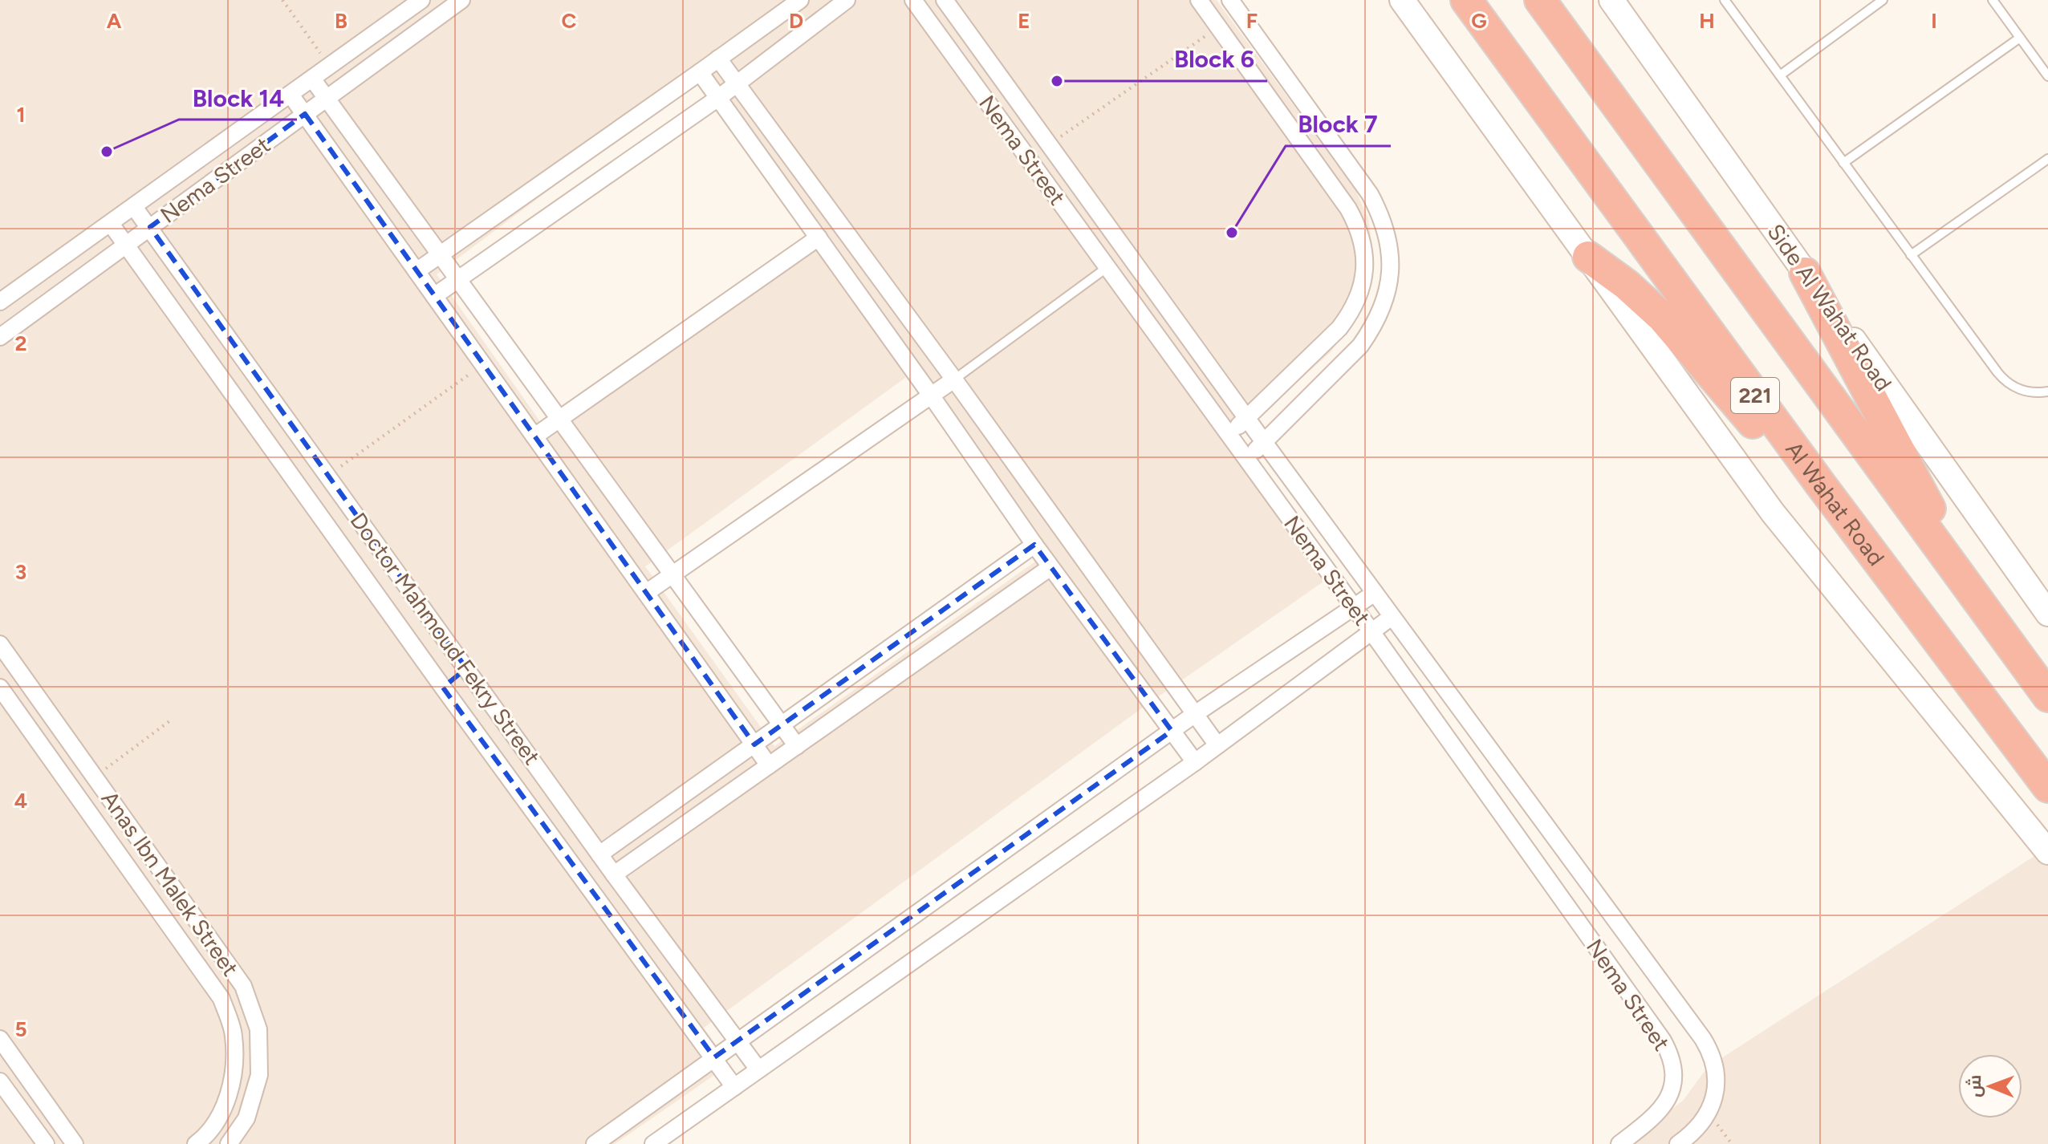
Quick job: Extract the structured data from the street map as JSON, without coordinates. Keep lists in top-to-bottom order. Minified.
{"streets":{"highway":["221","Al Wahat Road"],"street":["Nema Street","Side Al Wahat Road","Doctor Mahmoud Fekry Street","Anas Ibn Malek Street"]},"crossings":[["Nema Street","Doctor Mahmoud Fekry Street"]],"places":["Block 6","Block 14","Block 7"],"north":"left","grid":{"columns":["A","B","C","D","E","F","G","H","I"],"rows":["1","2","3","4","5"]}}
